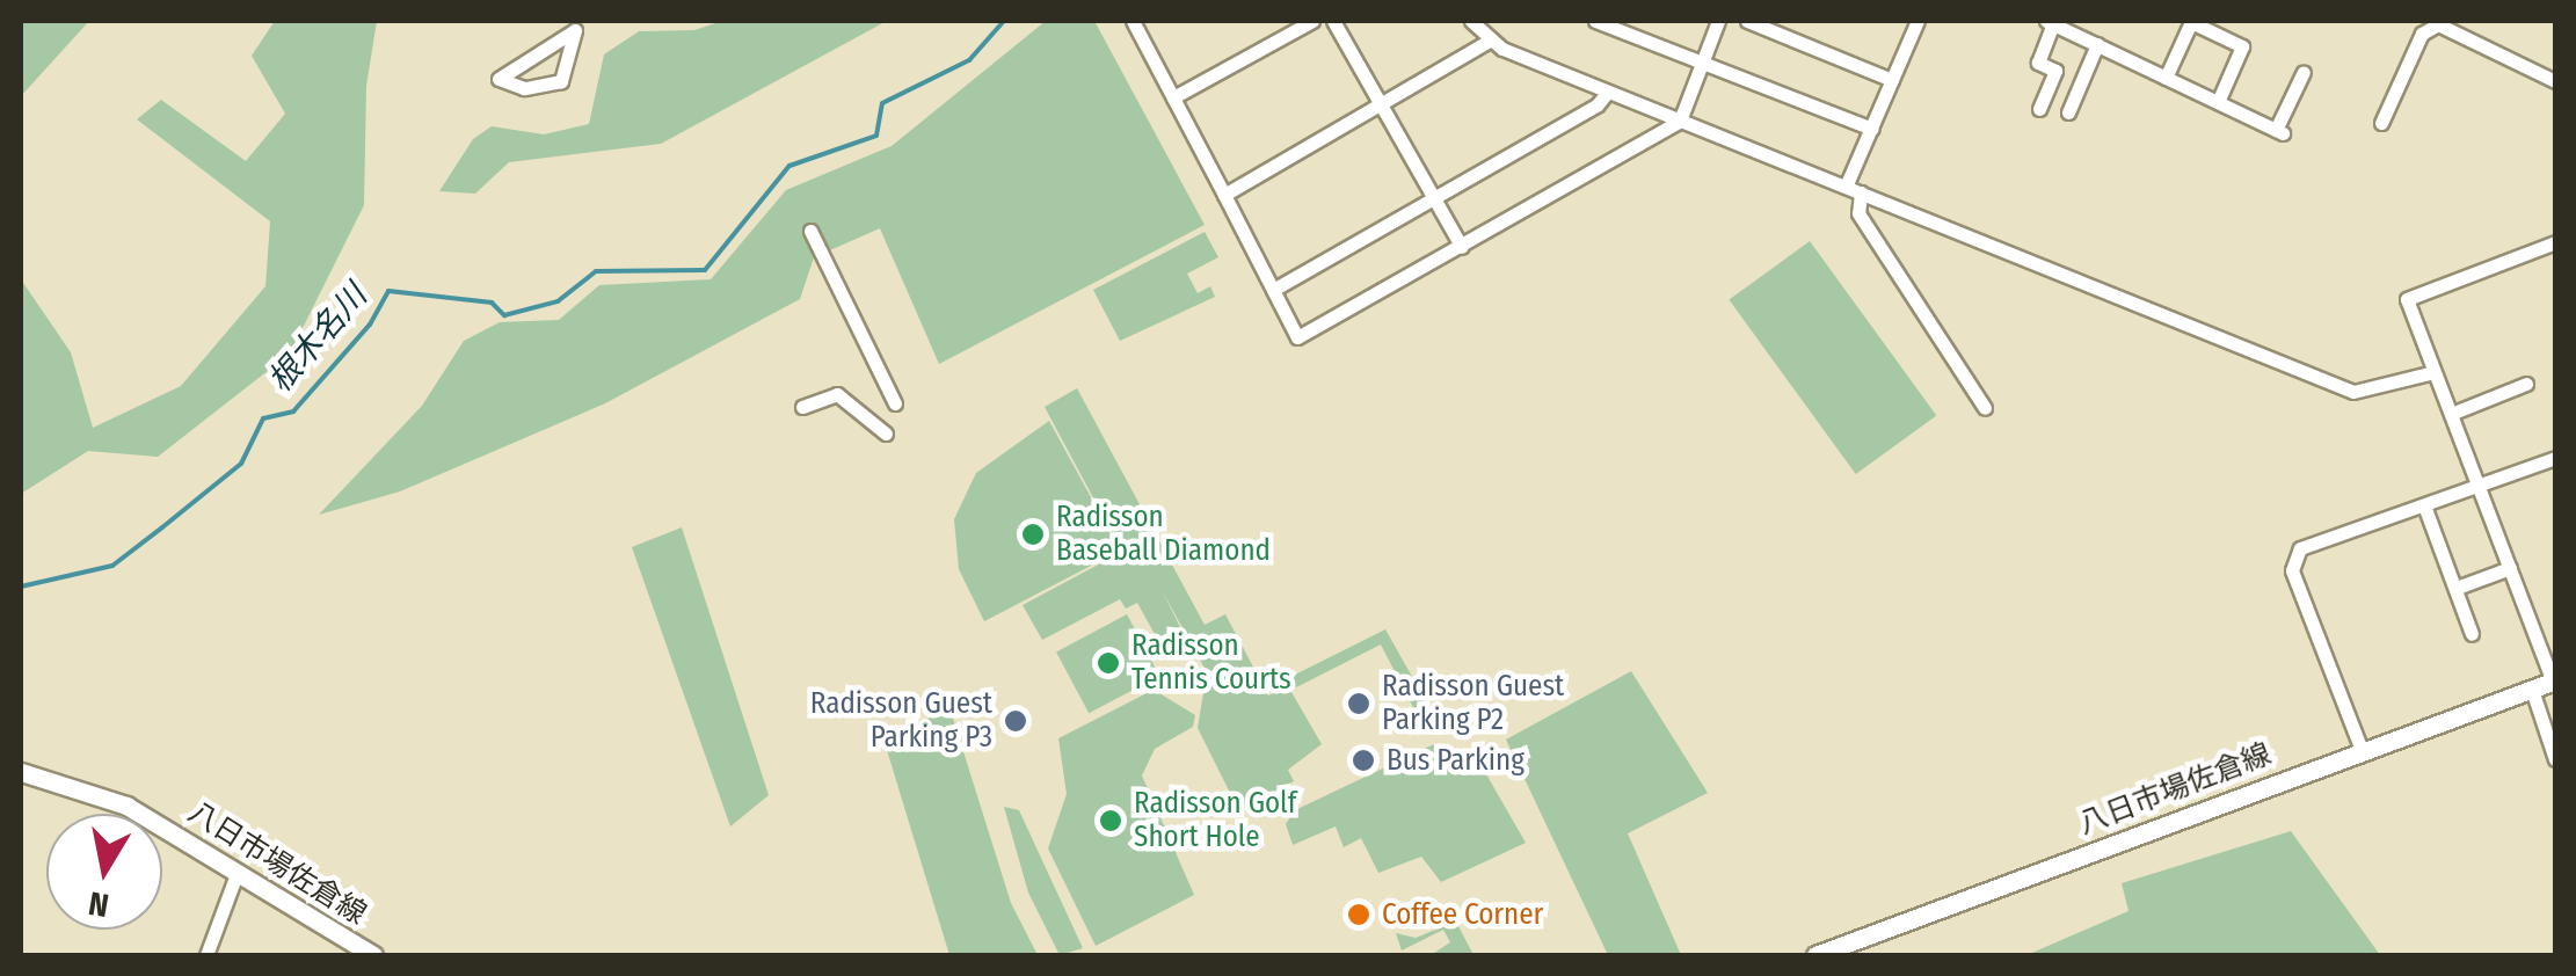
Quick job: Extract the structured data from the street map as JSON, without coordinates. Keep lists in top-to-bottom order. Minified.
{"streets":{"main road":["八日市場佐倉線"]},"water":["根木名川"],"places":["Radisson Baseball Diamond","Radisson Tennis Courts","Radisson Guest Parking P2","Radisson Guest Parking P3","Bus Parking","Radisson Golf Short Hole","Coffee Corner"],"north":"bottom"}
